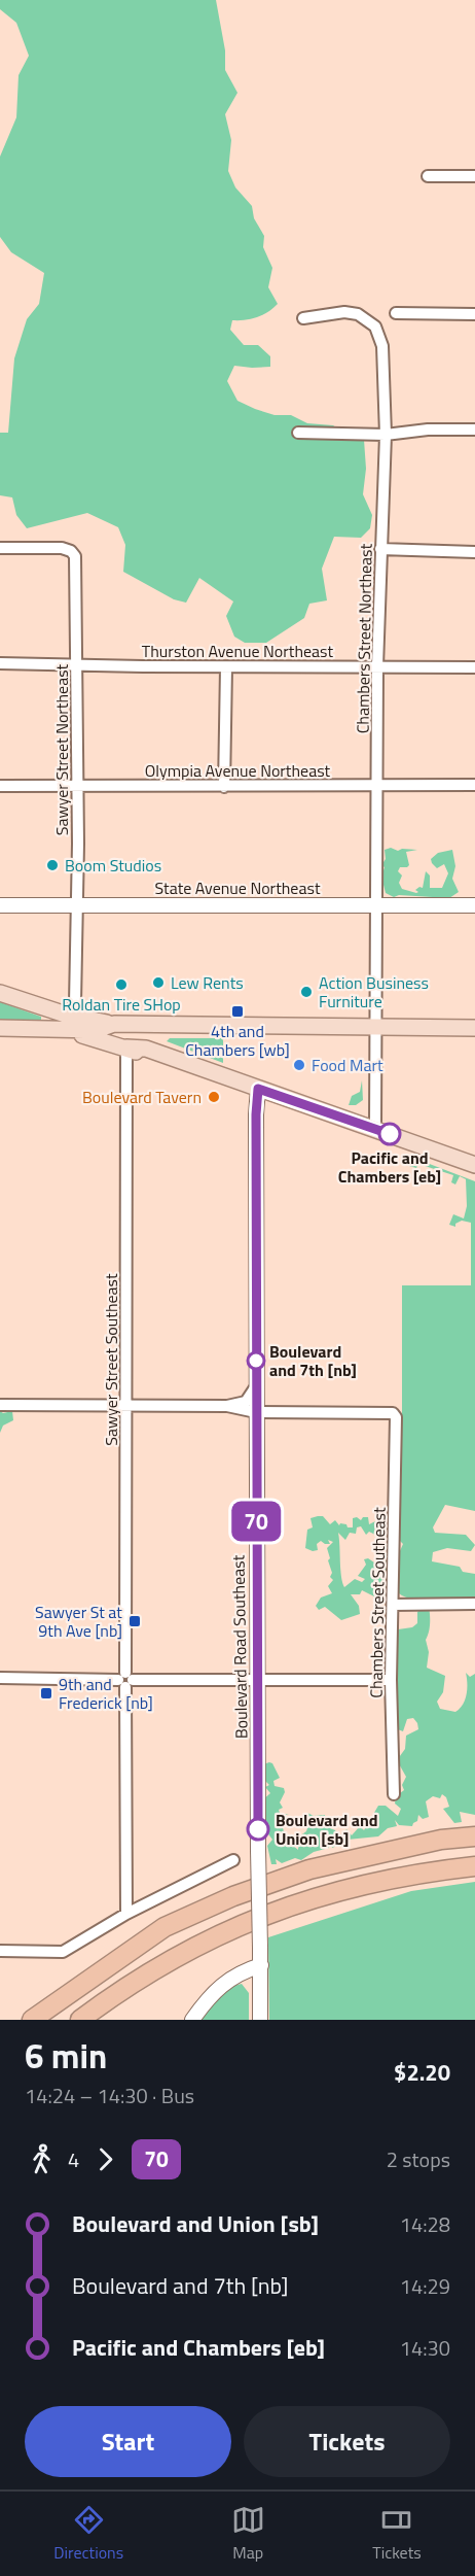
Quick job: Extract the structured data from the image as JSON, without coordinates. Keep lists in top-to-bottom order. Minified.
{"streets":{"street":["Chambers Street Northeast","Thurston Avenue Northeast","Sawyer Street Northeast","Olympia Avenue Northeast","State Avenue Northeast","Sawyer Street Southeast","Chambers Street Southeast","Boulevard Road Southeast"]},"crossings":[["Chambers Street Northeast","Thurston Avenue Northeast"],["Chambers Street Northeast","Olympia Avenue Northeast"],["Chambers Street Northeast","State Avenue Northeast"],["Thurston Avenue Northeast","Sawyer Street Northeast"],["Sawyer Street Northeast","Olympia Avenue Northeast"],["Sawyer Street Northeast","State Avenue Northeast"],["Chambers Street Southeast","Boulevard Road Southeast"]],"places":{"other":["Boom Studios","Lew Rents","Roldan Tire SHop","Action Business Furniture","Food Mart","Boulevard Tavern","Pacific and Chambers [eb]","Boulevard and 7th [nb]","Boulevard and Union [sb]"],"transit":["4th and Chambers [wb]","Sawyer St at 9th Ave [nb]","9th and Frederick [nb]"]},"lines":["bus line 70"],"page":{"on_map":"70","heading":["6 min","14:24 – 14:30 · Bus","$2.20"],"legs":["4","70","2 stops"],"list":[{"name":"Boulevard and Union [sb]","value":"14:28"},{"name":"Boulevard and 7th [nb]","value":"14:29"},{"name":"Pacific and Chambers [eb]","value":"14:30"}],"buttons":["Start","Tickets"],"tabs":["Directions","Map","Tickets"]}}
